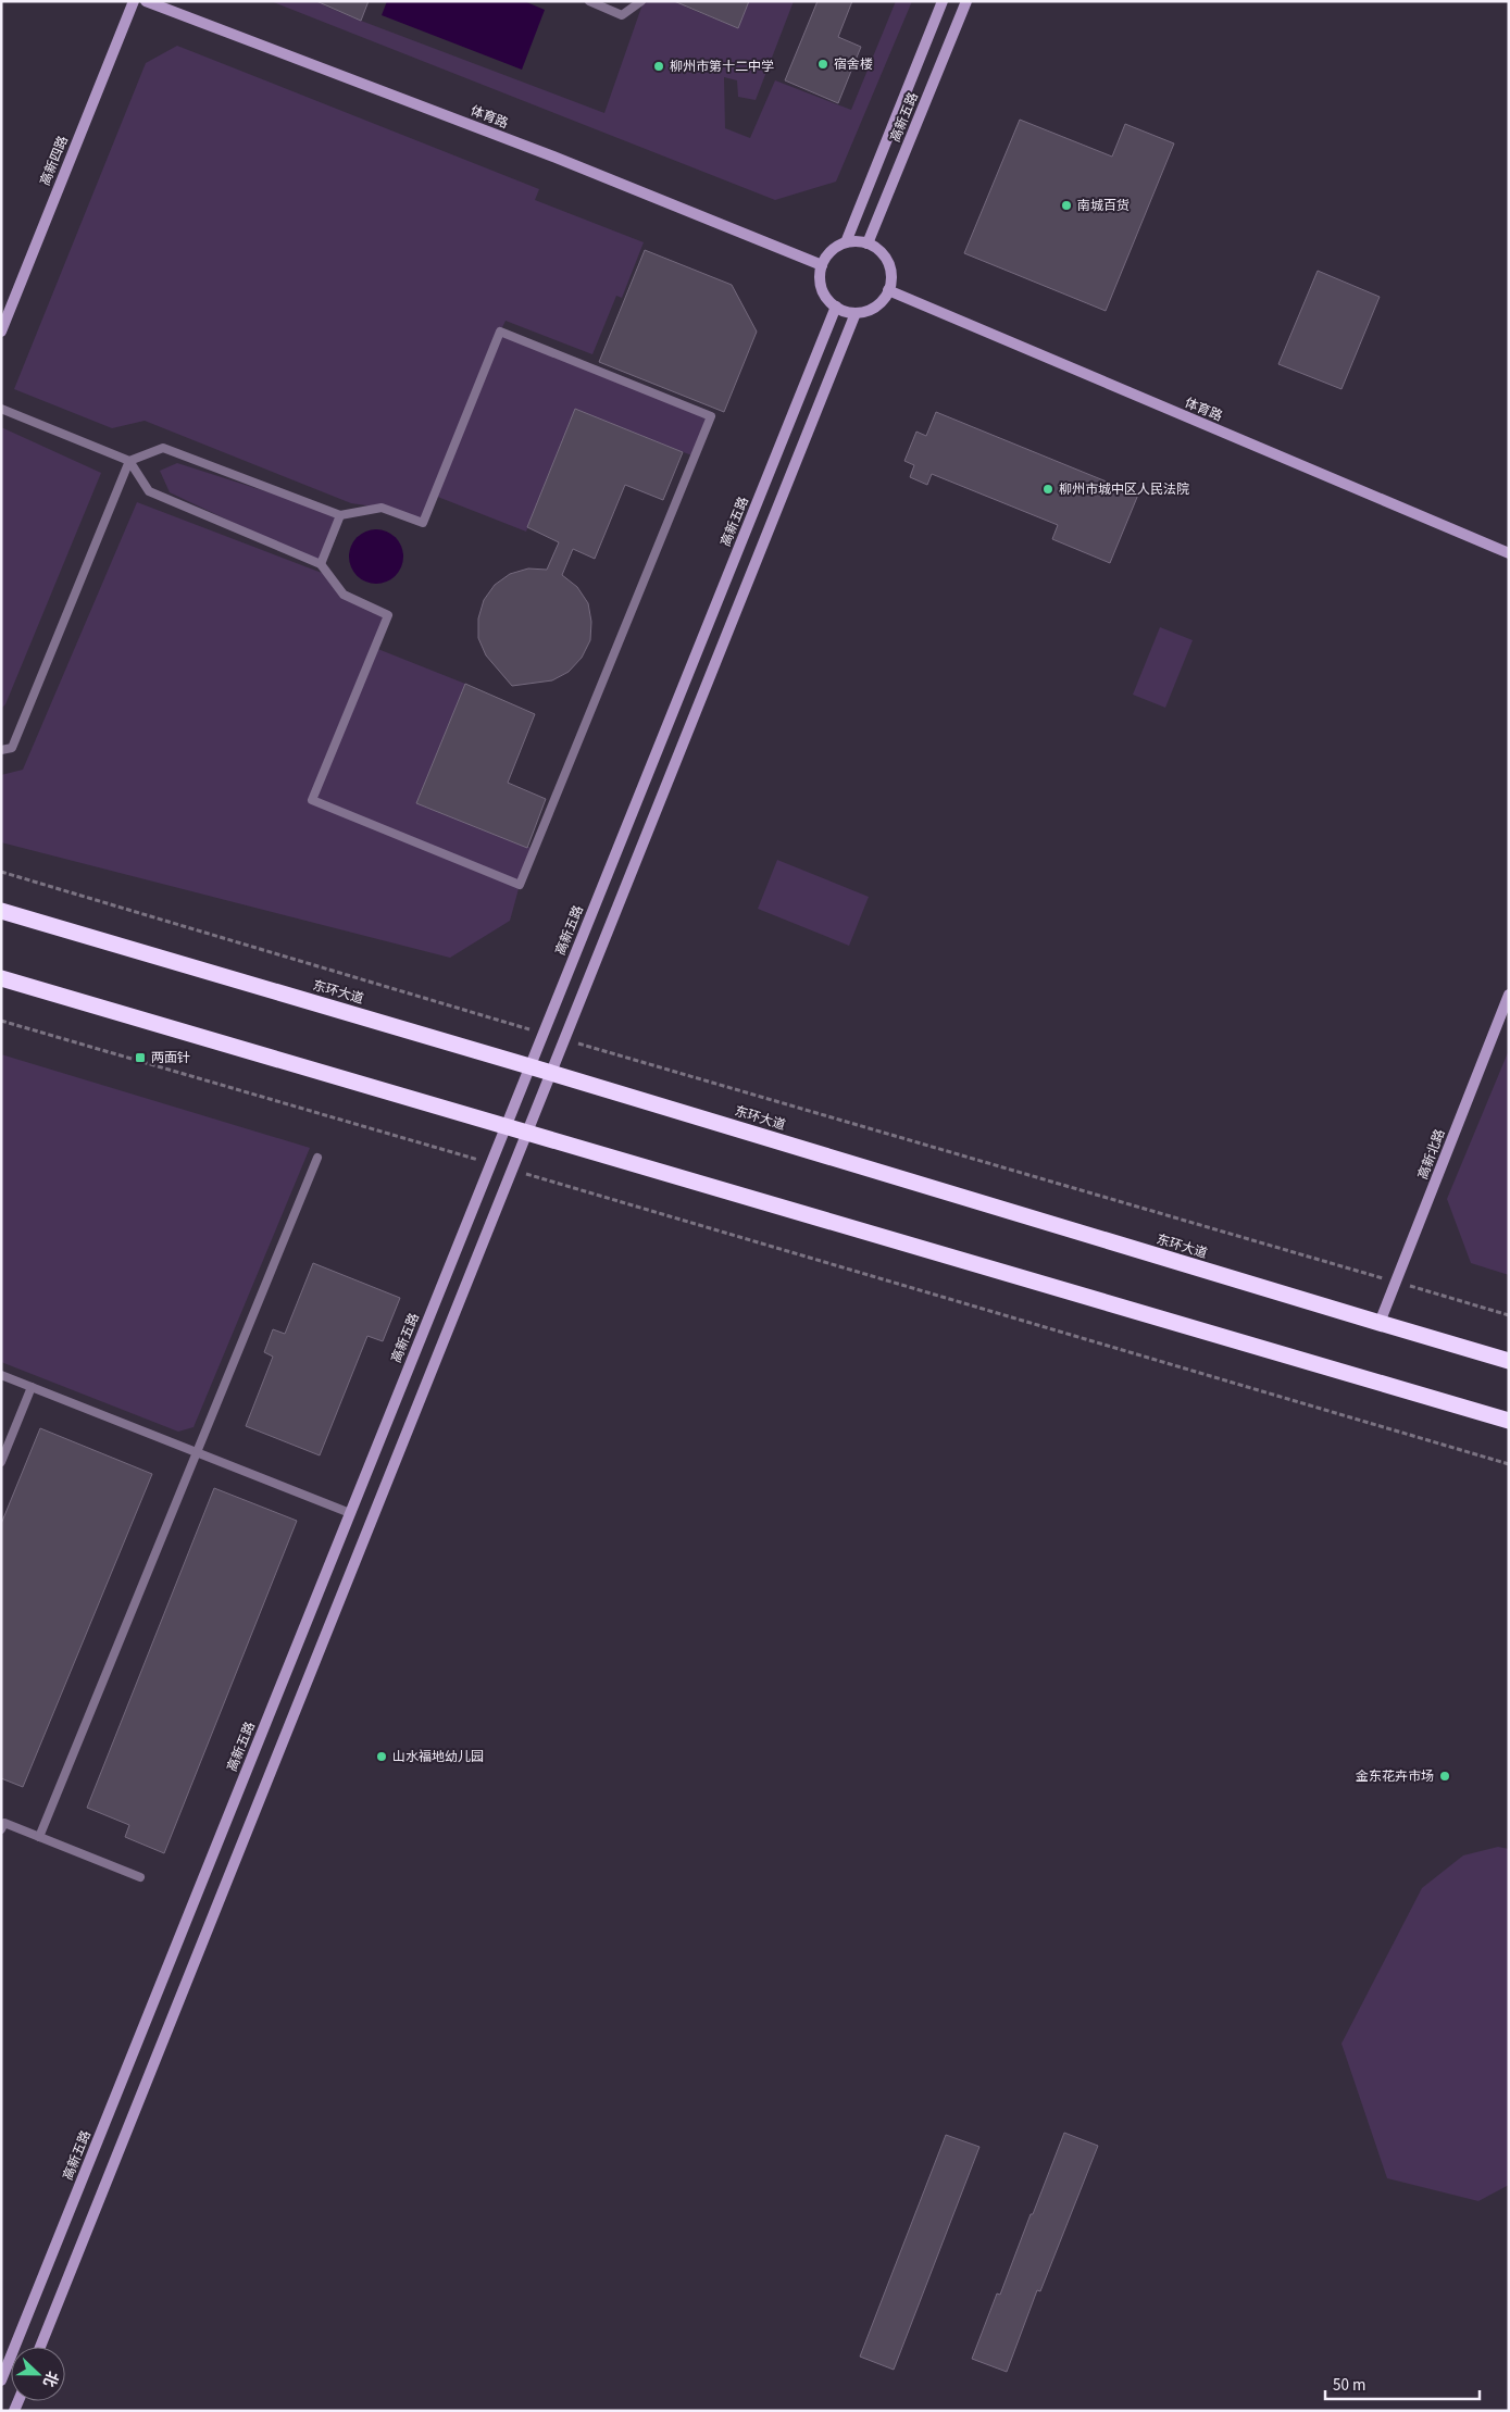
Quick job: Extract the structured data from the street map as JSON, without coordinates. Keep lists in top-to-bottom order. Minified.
{"streets":{"highway":["东环大道"],"main road":["体育路","高新五路","高新四路","高新北路"]},"crossings":[["体育路","高新五路"],["高新五路","东环大道"],["东环大道","高新北路"]],"places":{"other":["宿舍楼","柳州市第十二中学","南城百货","柳州市城中区人民法院","山水福地幼儿园","金东花卉市场"],"transit":["两面针"]},"scale_bar":"50 m","north":"right"}
